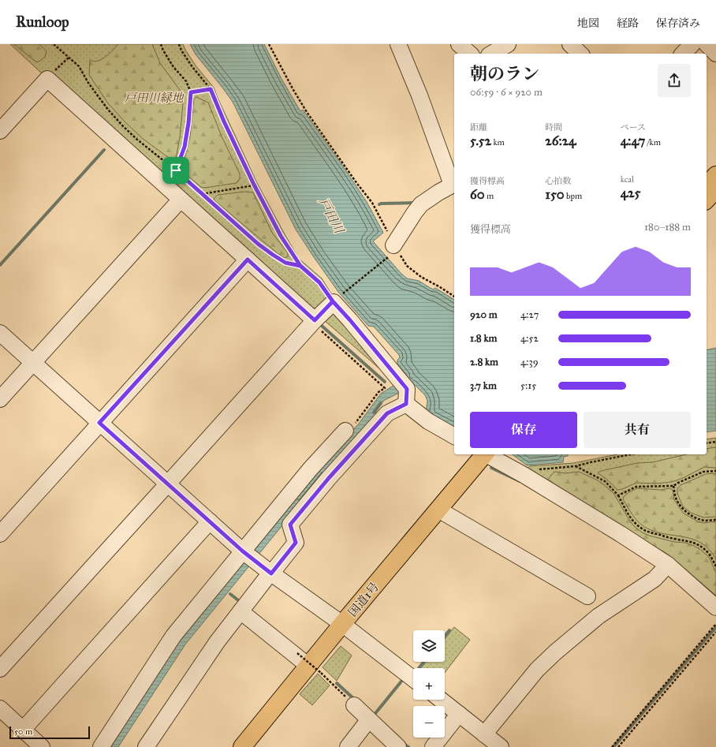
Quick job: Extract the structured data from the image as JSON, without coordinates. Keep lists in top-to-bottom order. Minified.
{"streets":{"highway":["国道1号"]},"water":["戸田川"],"parks":["戸田川緑地"],"scale_bar":"50 m","page":{"header":"Runloop","nav":["地図","経路","保存済み"],"heading":["朝のラン","06:59 · 6 × 920 m"],"stats":[["距離","5.52 km"],["時間","26:24"],["ペース","4:47 /km"],["獲得標高","60 m"],["心拍数","150 bpm"],["kcal","425"]],"chart":["獲得標高","180–188 m"],"list":[{"name":"920 m","note":"4:27"},{"name":"1.8 km","note":"4:52"},{"name":"2.8 km","note":"4:39"},{"name":"3.7 km","note":"5:15"}],"buttons":["保存","共有"],"map_buttons":["+","−"],"scale":"50 m"}}
